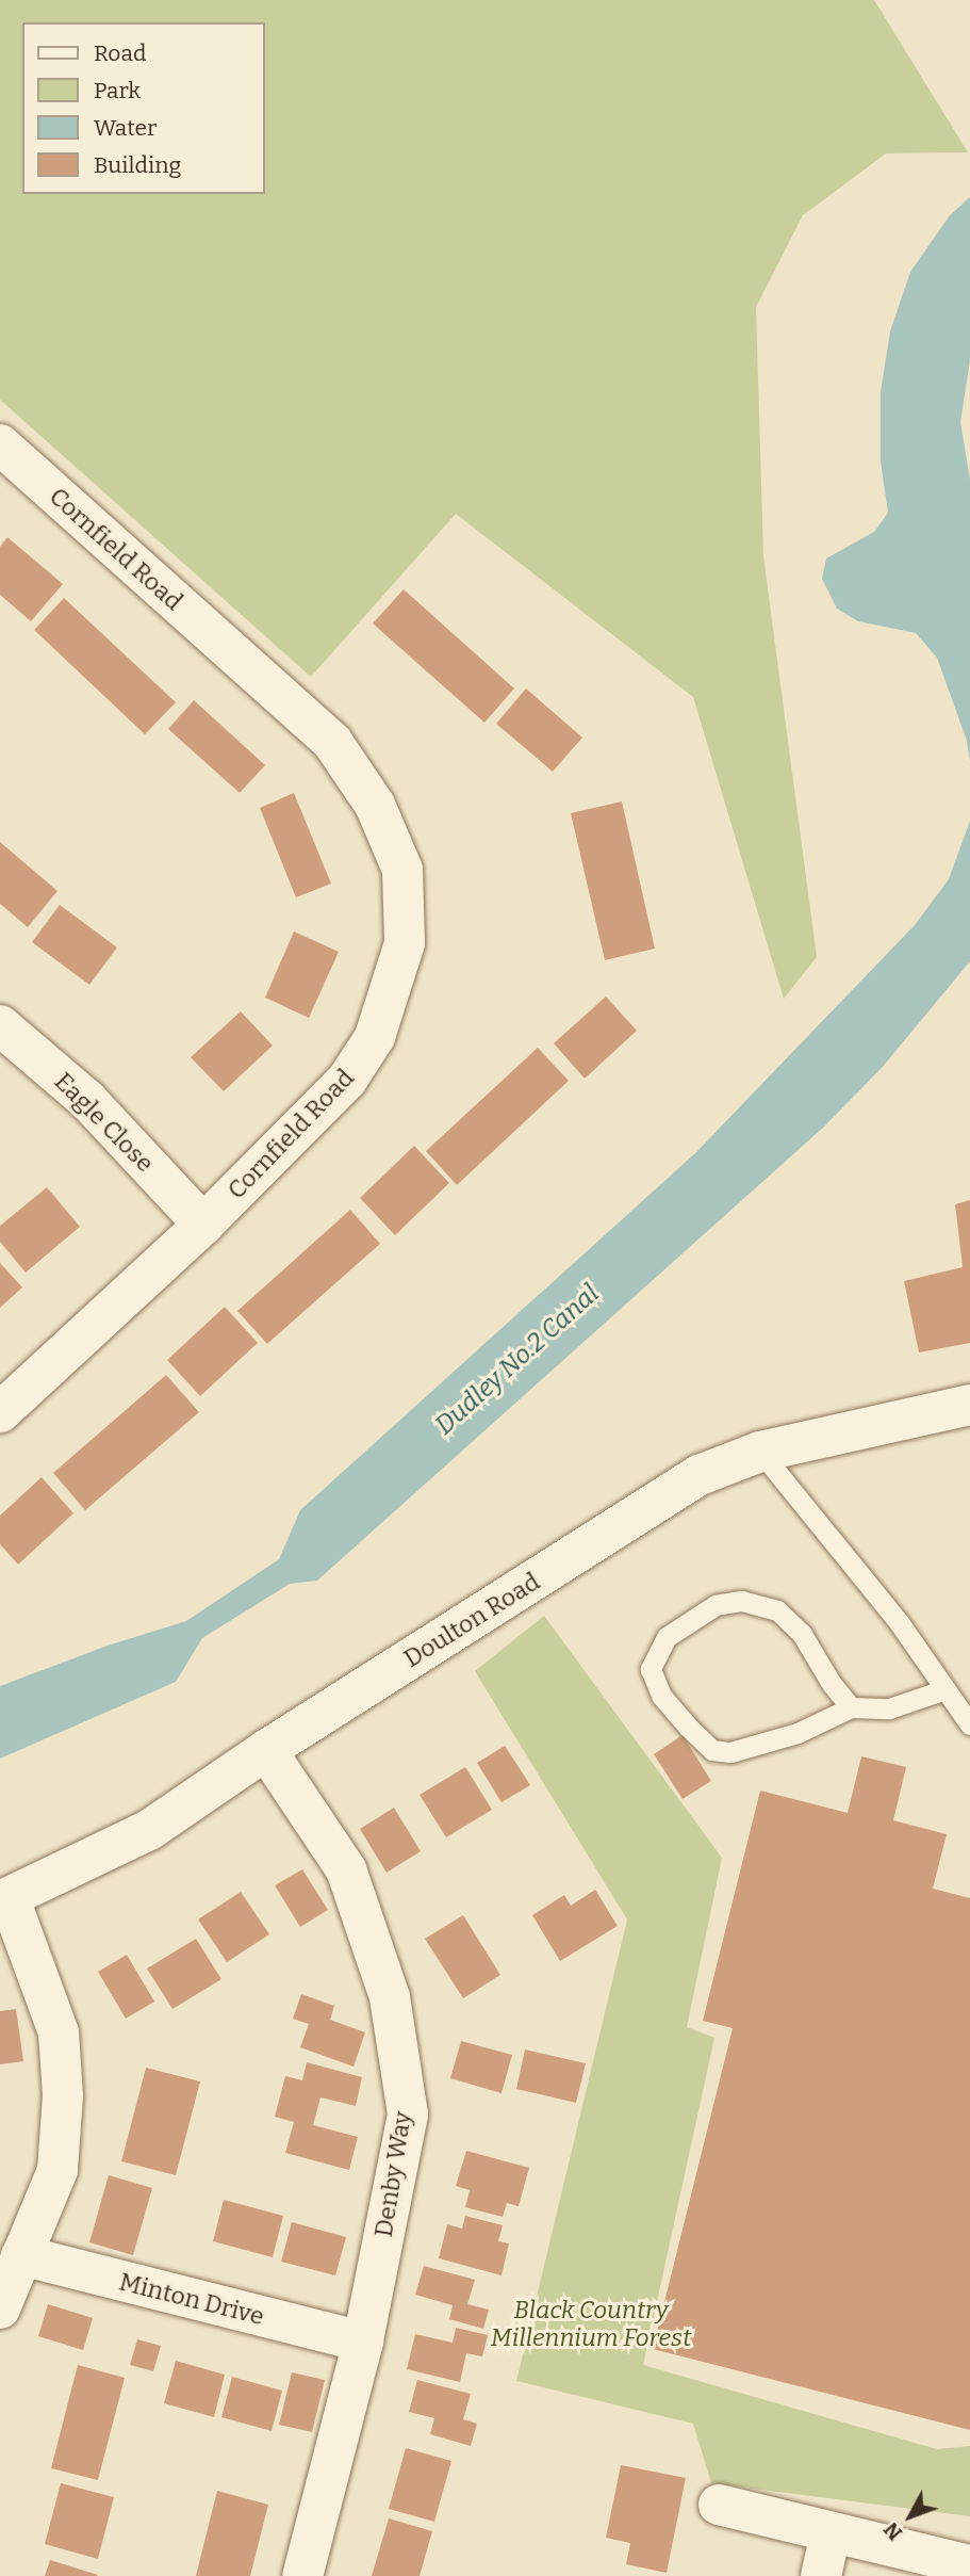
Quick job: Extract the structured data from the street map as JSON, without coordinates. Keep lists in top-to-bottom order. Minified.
{"streets":{"street":["Cornfield Road","Eagle Close","Doulton Road","Denby Way","Minton Drive"]},"crossings":[["Cornfield Road","Eagle Close"],["Doulton Road","Denby Way"],["Denby Way","Minton Drive"]],"water":["Dudley No.2 Canal"],"parks":["Black Country Millennium Forest"],"legend":["Road","Park","Water","Building"],"north":"bottom left"}
